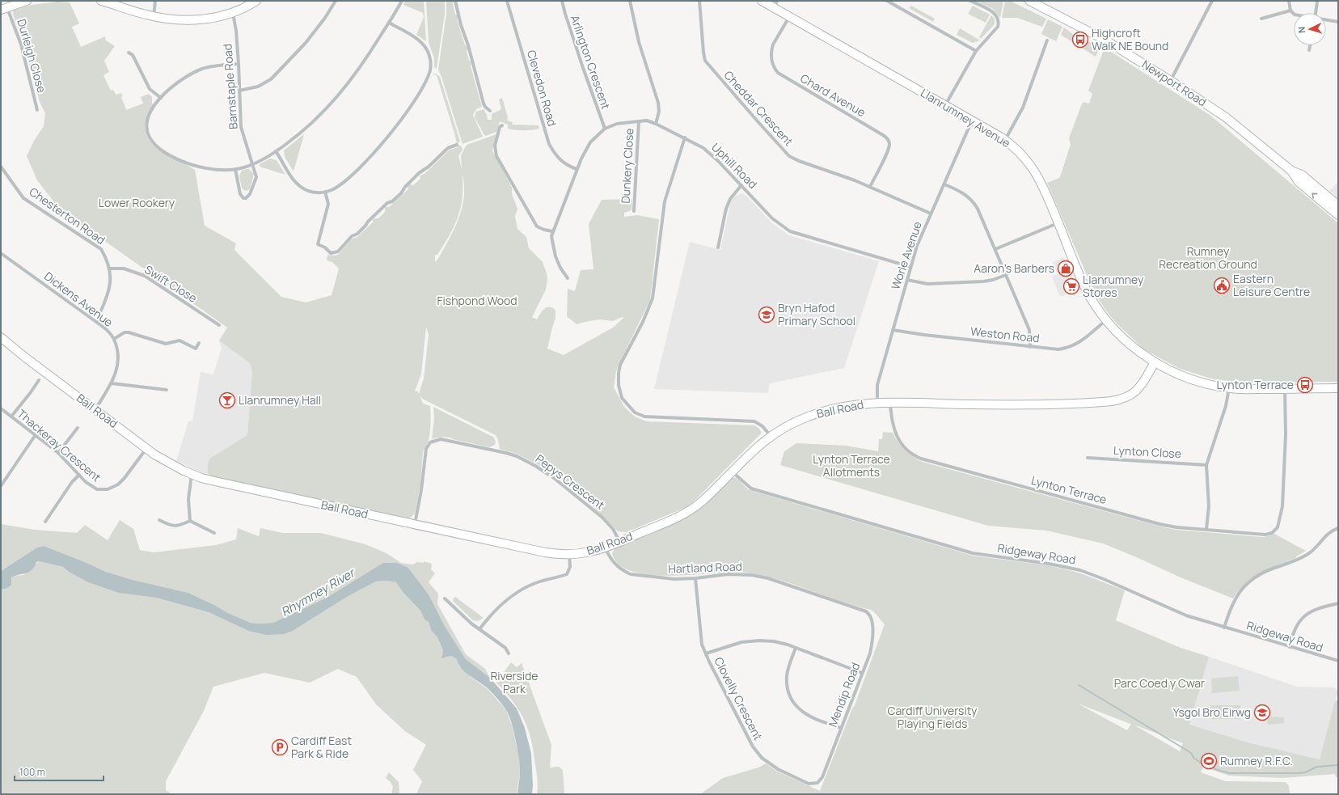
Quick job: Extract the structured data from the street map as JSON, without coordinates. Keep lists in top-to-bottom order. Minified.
{"streets":{"street":["Durleigh Close","Arlington Crescent","Newport Road","Barnstaple Road","Clevedon Road","Chard Avenue","Cheddar Crescent","Llanrumney Avenue","Dunkery Close","Uphill Road","Chesterton Road","Worle Avenue","Swift Close","Dickens Avenue","Weston Road","Ball Road","Thackeray Crescent","Lynton Close","Pepys Crescent","Lynton Terrace","Ridgeway Road","Hartland Road","Mendip Road","Clovelly Crescent"]},"crossings":[["Arlington Crescent","Uphill Road"],["Clevedon Road","Uphill Road"],["Chard Avenue","Cheddar Crescent"],["Chard Avenue","Llanrumney Avenue"],["Cheddar Crescent","Worle Avenue"],["Llanrumney Avenue","Worle Avenue"],["Llanrumney Avenue","Weston Road"],["Llanrumney Avenue","Ball Road"],["Llanrumney Avenue","Lynton Terrace"],["Dunkery Close","Uphill Road"],["Uphill Road","Worle Avenue"],["Chesterton Road","Swift Close"],["Chesterton Road","Dickens Avenue"],["Worle Avenue","Weston Road"],["Worle Avenue","Ball Road"],["Dickens Avenue","Ball Road"],["Ball Road","Thackeray Crescent"],["Ball Road","Pepys Crescent"],["Ball Road","Lynton Terrace"],["Ball Road","Ridgeway Road"],["Ball Road","Hartland Road"],["Hartland Road","Mendip Road"],["Hartland Road","Clovelly Crescent"],["Mendip Road","Clovelly Crescent"]],"water":["Rhymney River"],"parks":["Lower Rookery","Rumney Recreation Ground","Fishpond Wood","Lynton Terrace Allotments","Riverside Park","Parc Coed y Cwar","Cardiff University Playing Fields"],"places":{"bus stop":["Highcroft Walk NE Bound","Lynton Terrace"],"shop":["Aaron's Barbers"],"public building":["Eastern Leisure Centre"],"supermarket":["Llanrumney Stores"],"school or university":["Bryn Hafod Primary School","Ysgol Bro Eirwg"],"bar":["Llanrumney Hall"],"parking":["Cardiff East Park & Ride"],"sports":["Rumney R.F.C."]},"scale_bar":"100 m","north":"left"}
